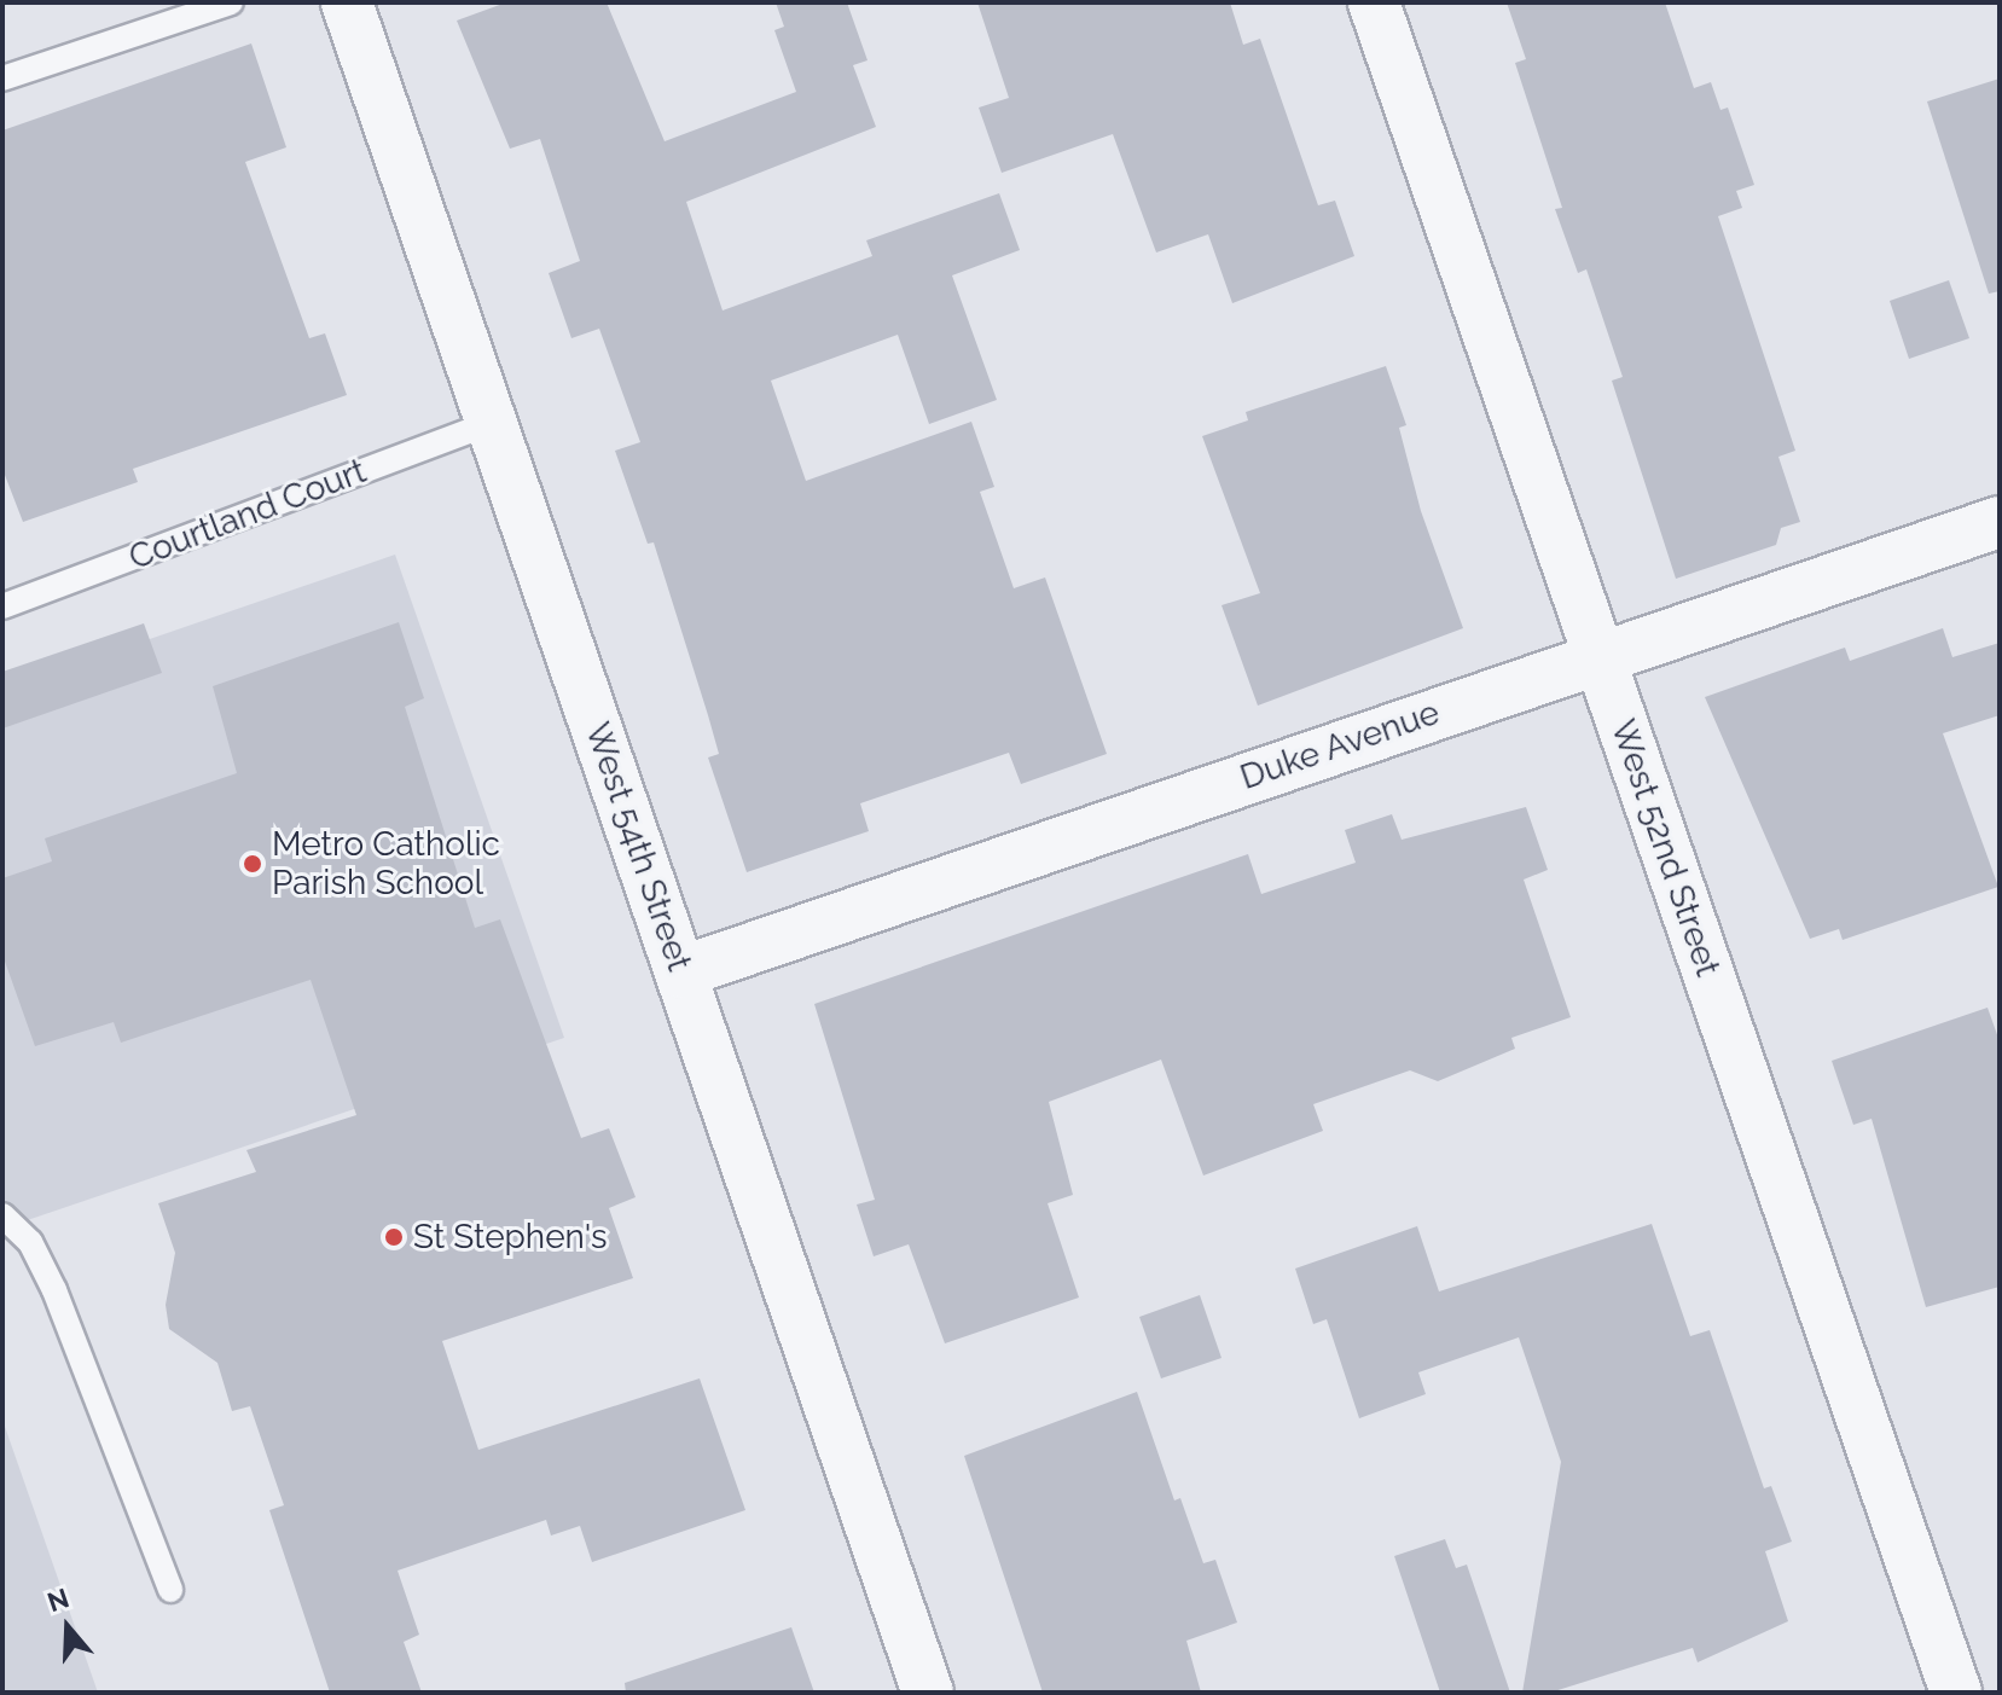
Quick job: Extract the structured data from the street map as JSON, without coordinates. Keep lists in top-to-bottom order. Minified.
{"streets":{"street":["Duke Avenue","West 54th Street","West 52nd Street"],"lane":["Courtland Court"]},"crossings":[["Courtland Court","West 54th Street"],["Duke Avenue","West 54th Street"],["Duke Avenue","West 52nd Street"]],"places":["Metro Catholic Parish School","St Stephen's"],"north":"top"}
